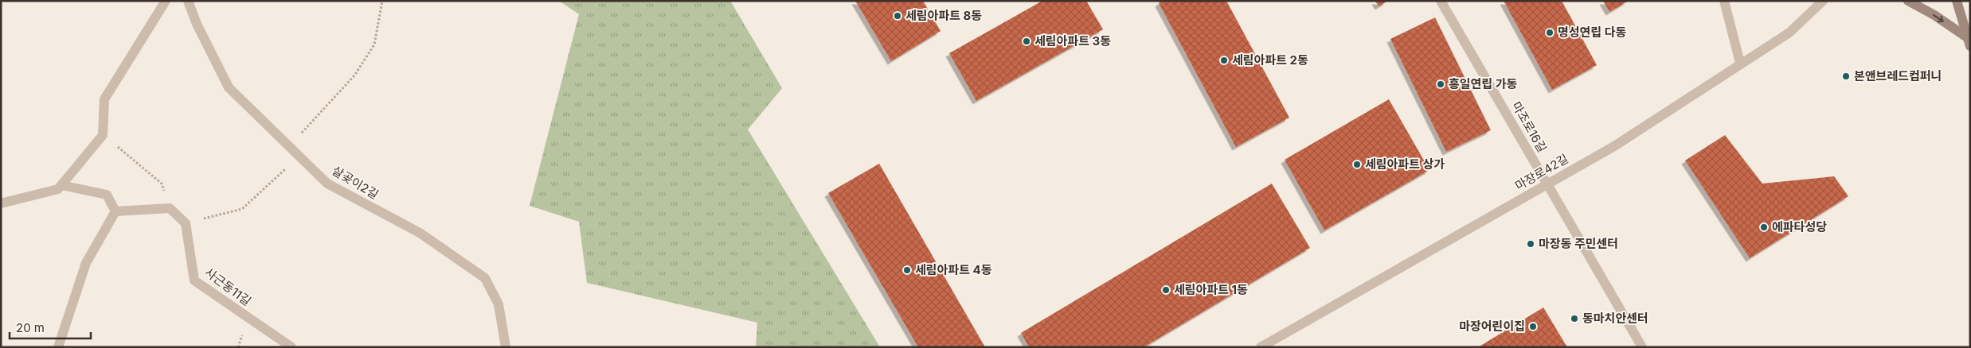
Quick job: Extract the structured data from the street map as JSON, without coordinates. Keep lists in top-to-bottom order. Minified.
{"streets":{"street":["마조로16길","마장로42길","살곶이2길","사근동11길"]},"crossings":[["마조로16길","마장로42길"]],"places":["세림아파트 8동","명성연립 다동","세림아파트 3동","세림아파트 2동","본앤브레드컴퍼니","흥일연립 가동","세림아파트 상가","에파타성당","마장동 주민센터","세림아파트 4동","세림아파트 1동","동마치안센터","마장어린이집"],"scale_bar":"20 m"}
